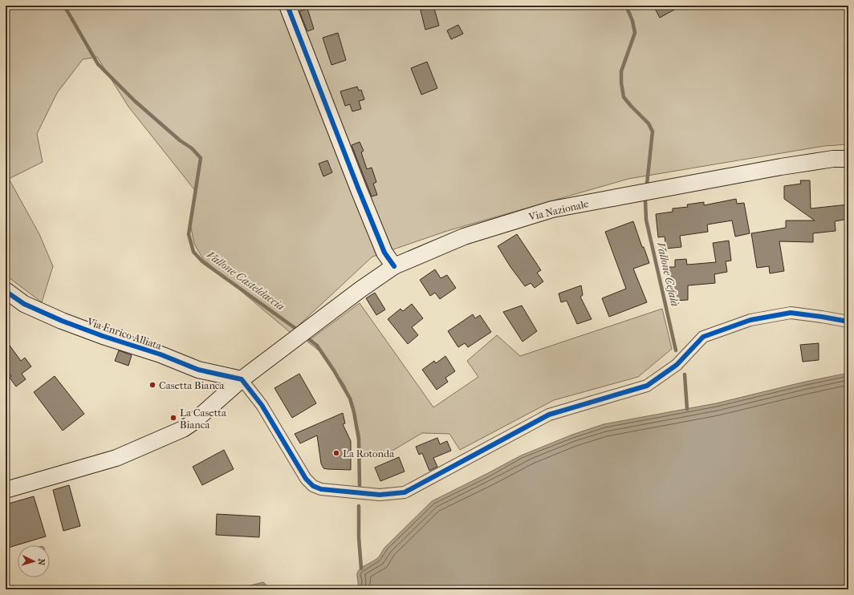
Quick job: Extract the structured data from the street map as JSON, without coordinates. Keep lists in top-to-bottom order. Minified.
{"streets":{"main road":["Via Nazionale","Via Enrico Alliata"]},"crossings":[["Via Nazionale","Via Enrico Alliata"]],"water":["Vallone Cefalà","Vallone Casteldaccia"],"places":["Casetta Bianca","La Casetta Bianca","La Rotonda"],"north":"right"}
